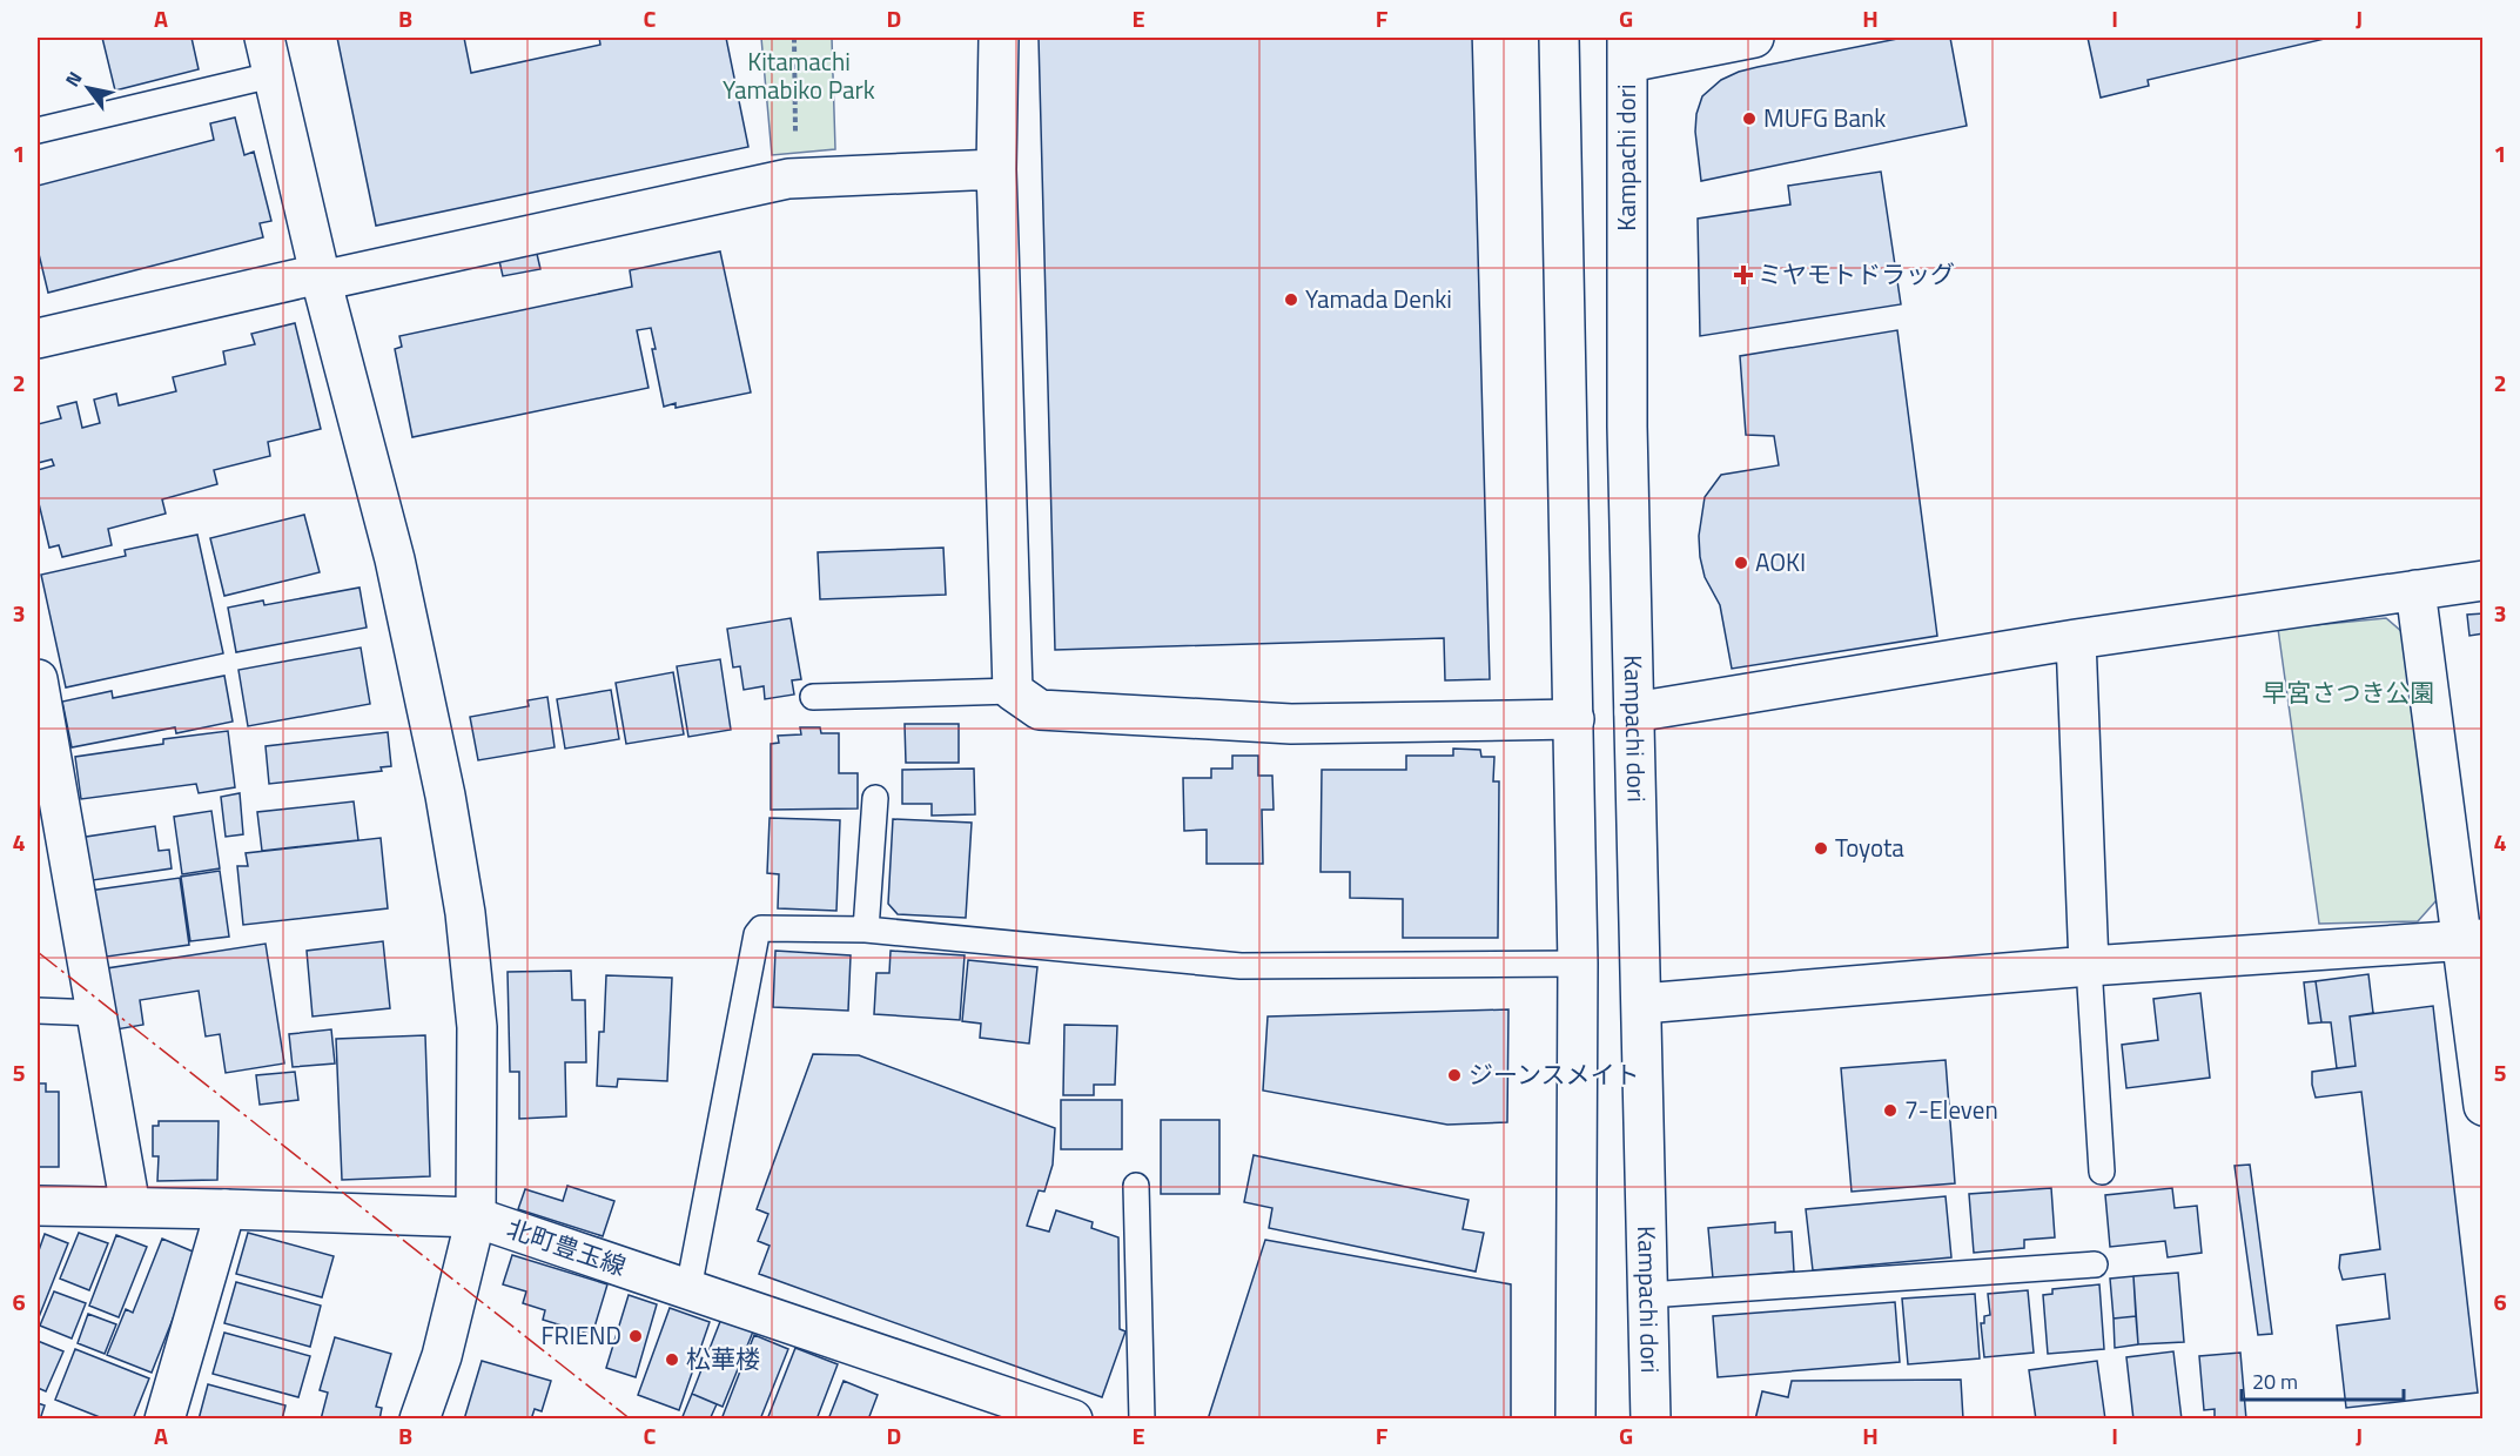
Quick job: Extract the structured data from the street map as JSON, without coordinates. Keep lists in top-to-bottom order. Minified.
{"streets":{"street":["Kampachi dori","北町豊玉線"]},"parks":["Kitamachi Yamabiko Park","早宮さつき公園"],"places":{"other":["MUFG Bank","Yamada Denki","AOKI","Toyota","ジーンスメイト","7-Eleven","FRIEND","松華楼"],"health":["ミヤモトドラッグ"]},"scale_bar":"20 m","north":"top left","grid":{"columns":["A","B","C","D","E","F","G","H","I","J"],"rows":["1","2","3","4","5","6"]}}
